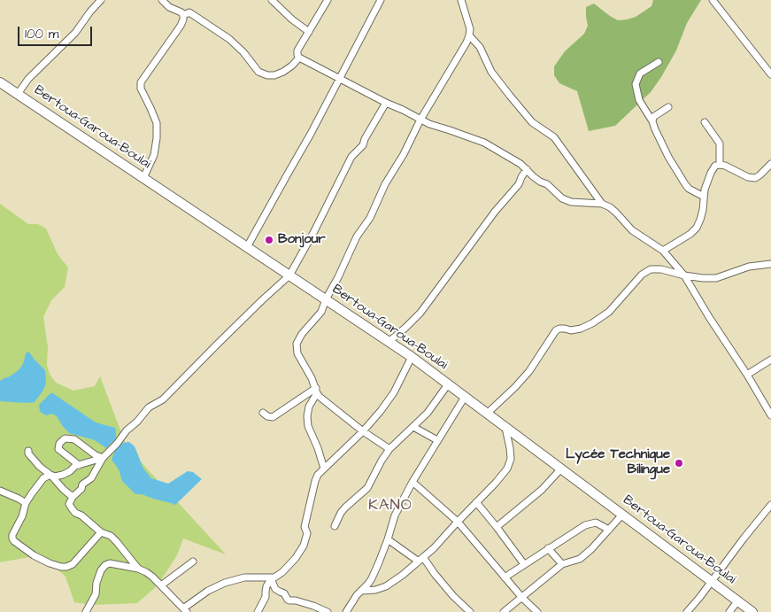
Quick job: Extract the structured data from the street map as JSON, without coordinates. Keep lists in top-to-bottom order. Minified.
{"streets":{"highway":["Bertoua-Garoua-Boulai"]},"districts":["KANO"],"places":["Bonjour","Lycée Technique Bilingue"],"scale_bar":"100 m"}
